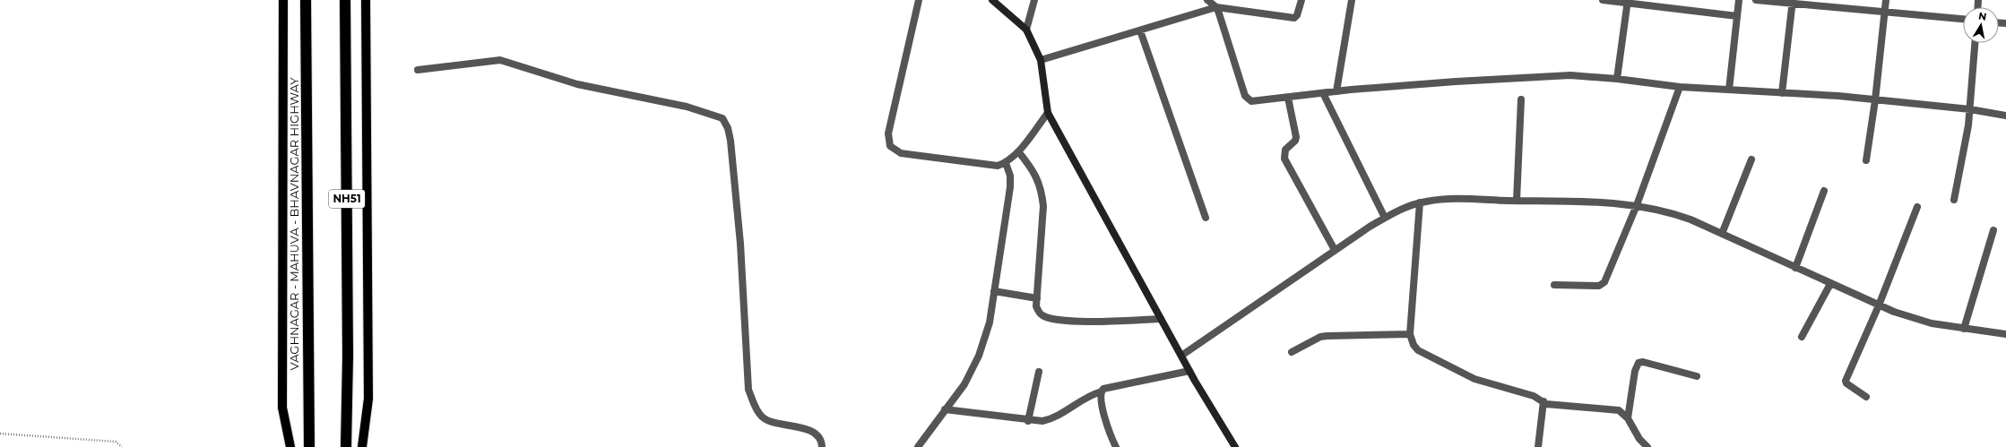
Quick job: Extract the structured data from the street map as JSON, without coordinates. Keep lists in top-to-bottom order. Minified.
{"streets":{"highway":["NH51","VAGHNAGAR - MAHUVA - BHAVNAGAR HIGHWAY"]},"north":"top"}
